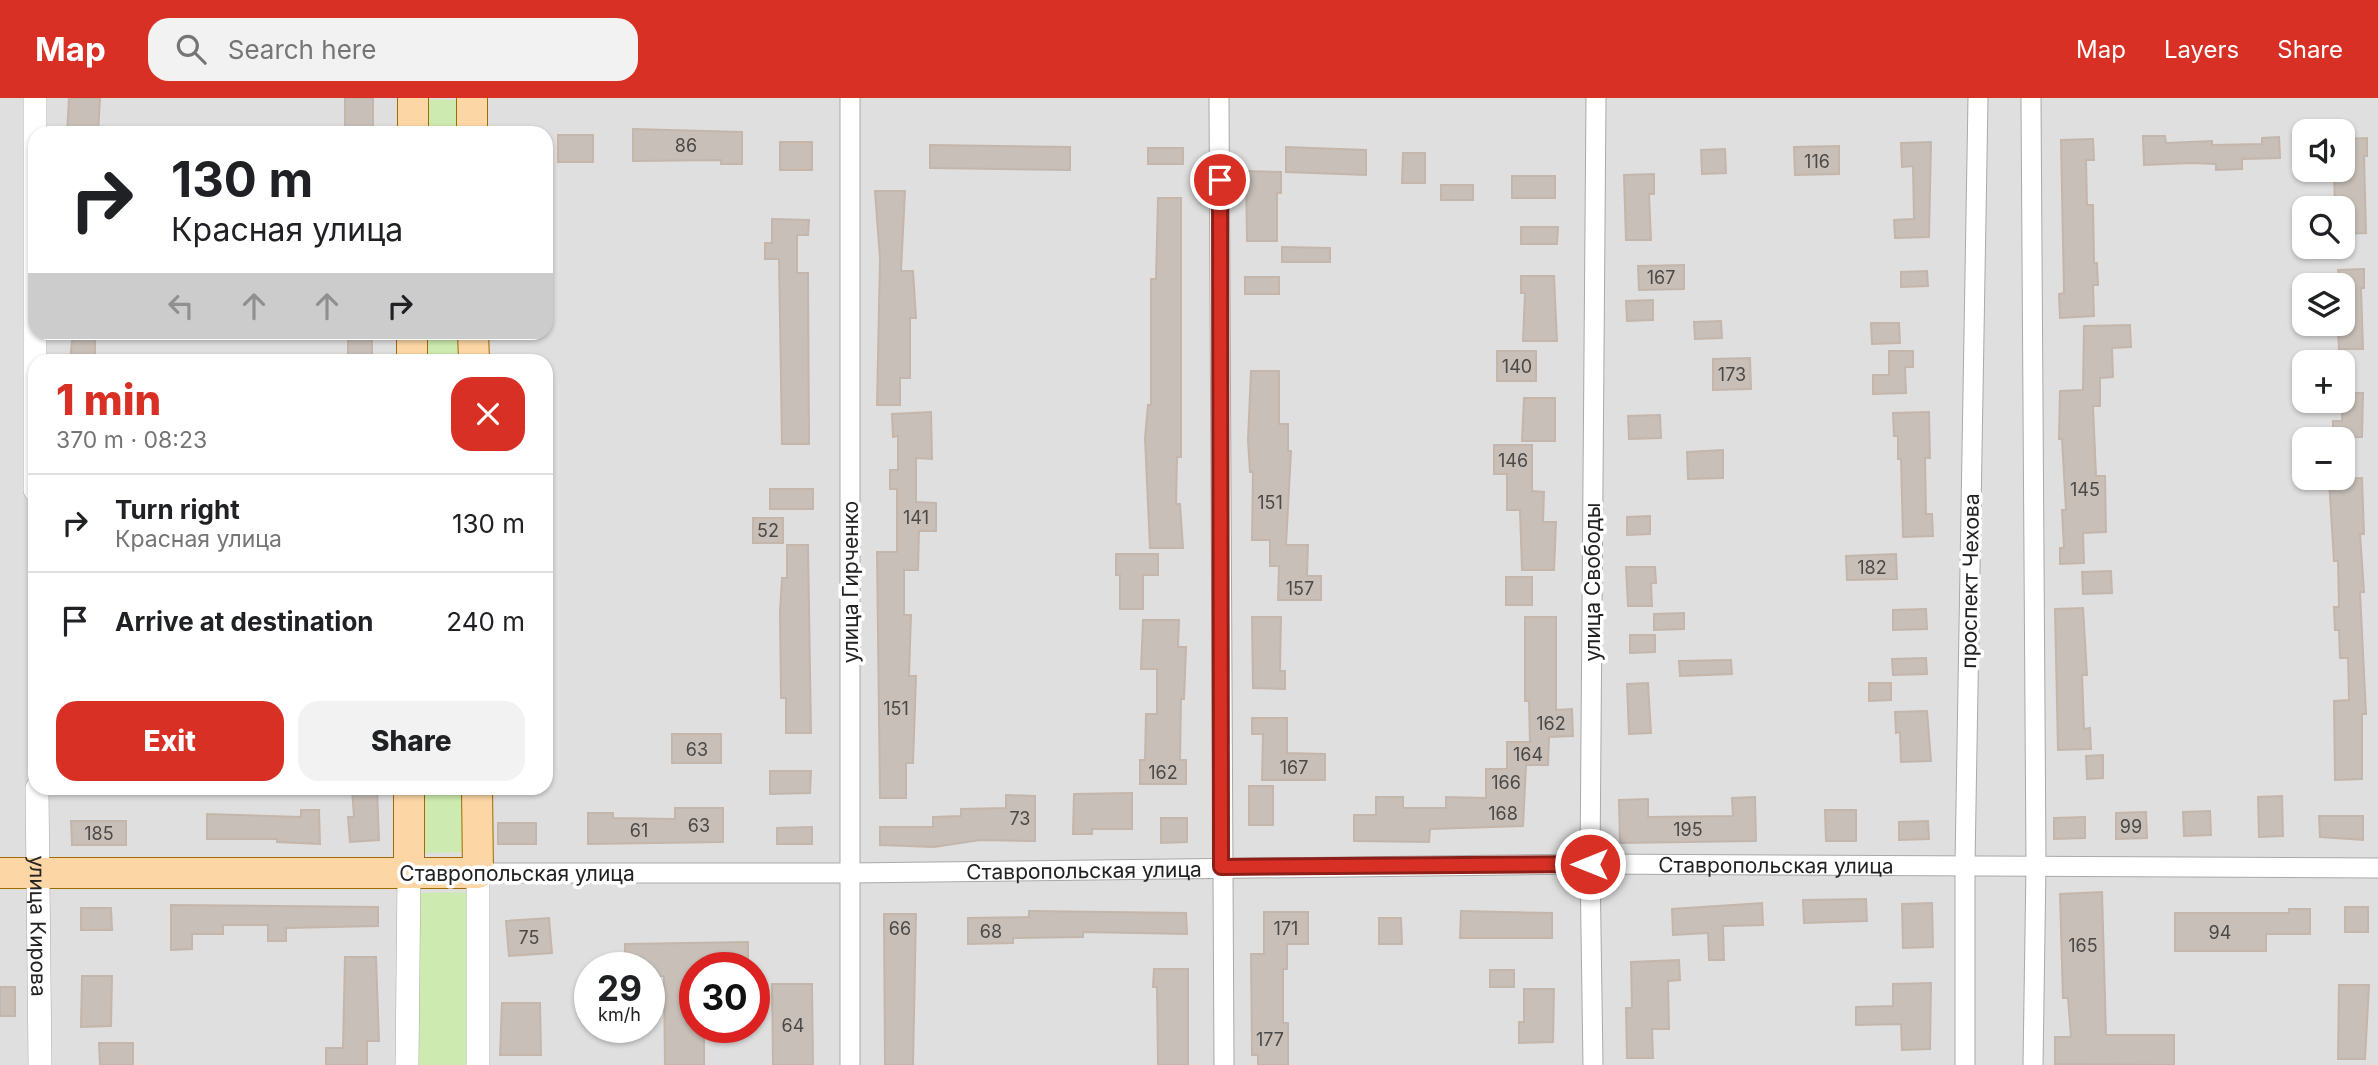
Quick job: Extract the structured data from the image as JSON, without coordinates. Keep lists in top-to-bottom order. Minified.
{"streets":{"main road":["Ставропольская улица"],"street":["проспект Чехова","улица Гирченко","улица Свободы","улица Кирова"]},"crossings":[["проспект Чехова","Ставропольская улица"],["улица Гирченко","Ставропольская улица"],["улица Свободы","Ставропольская улица"],["Ставропольская улица","улица Кирова"]],"house_numbers":["86","116","167","140","173","146","145","151","141","52","182","157","151","162","63","164","167","162","166","168","73","63","99","195","61","185","66","171","68","94","75","165","64","177"],"page":{"header":"Map","search":"Search here","nav":["Map","Layers","Share"],"map_buttons":["+","−"],"turn":["130 m","Красная улица"],"heading":["1 min","370 m · 08:23"],"list":[{"name":"Turn right","note":"Красная улица","value":"130 m"},{"name":"Arrive at destination","value":"240 m"}],"buttons":["Exit","Share"],"speed":"29 km/h","limit":"30"}}
